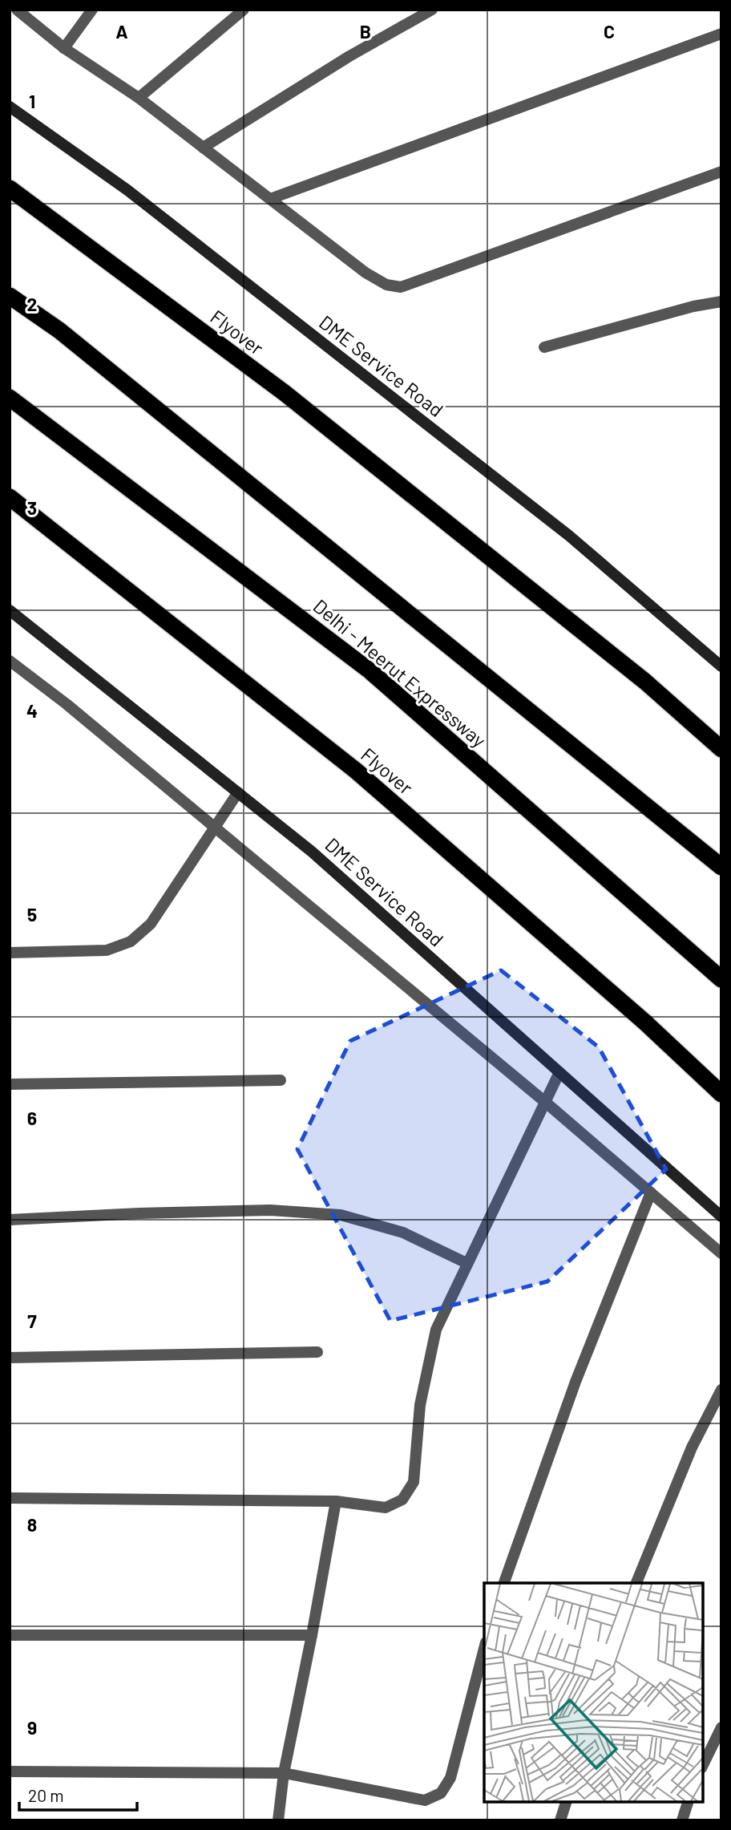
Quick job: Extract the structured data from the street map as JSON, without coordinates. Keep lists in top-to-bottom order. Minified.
{"streets":{"highway":["Flyover","Delhi - Meerut Expressway"],"main road":["DME Service Road"]},"scale_bar":"20 m","grid":{"columns":["A","B","C"],"rows":["1","2","3","4","5","6","7","8","9"]}}
